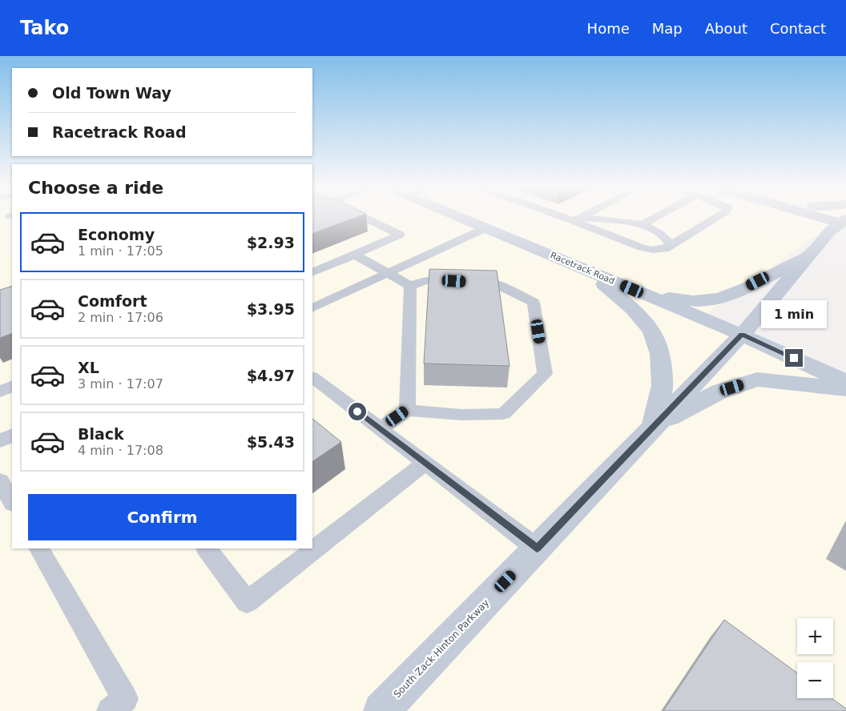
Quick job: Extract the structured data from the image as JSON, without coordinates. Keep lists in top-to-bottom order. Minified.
{"streets":{"main road":["Racetrack Road","South Zack Hinton Parkway"]},"crossings":[["Racetrack Road","South Zack Hinton Parkway"]],"page":{"header":"Tako","nav":["Home","Map","About","Contact"],"banner":["Old Town Way","Racetrack Road"],"heading":"Choose a ride","list":[{"name":"Economy","note":"1 min · 17:05","value":"$2.93"},{"name":"Comfort","note":"2 min · 17:06","value":"$3.95"},{"name":"XL","note":"3 min · 17:07","value":"$4.97"},{"name":"Black","note":"4 min · 17:08","value":"$5.43"}],"bubble":"1 min","buttons":"Confirm","map_buttons":["+","−"]}}
